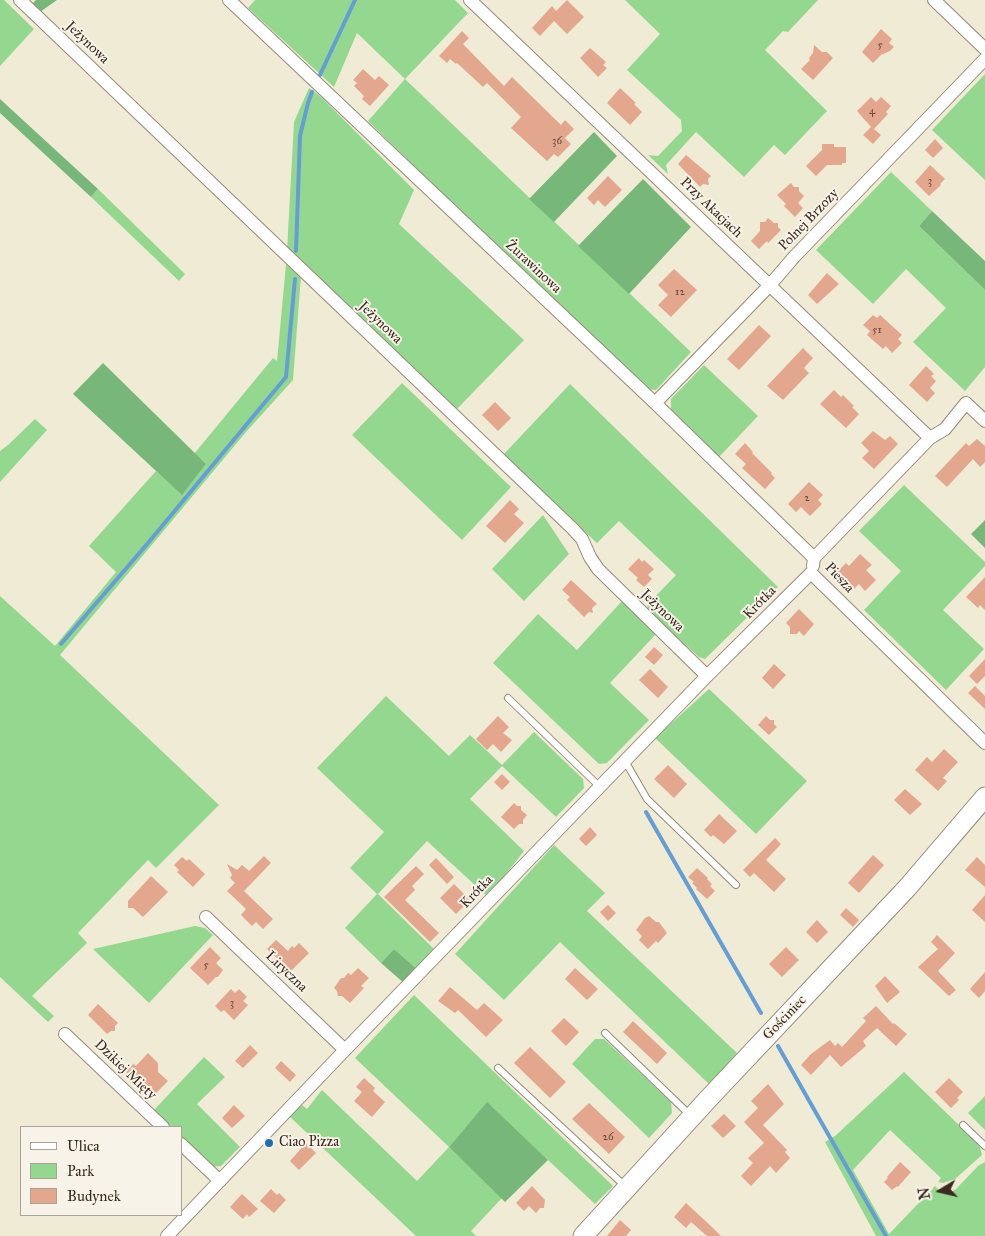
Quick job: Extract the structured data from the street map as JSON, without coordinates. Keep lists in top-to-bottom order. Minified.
{"streets":{"street":["Jeżynowa","Przy Akacjach","Polnej Brzozy","Żurawinowa","Piesza","Krótka","Liryczna","Gościniec","Dzikiej Mięty"]},"crossings":[["Jeżynowa","Krótka"],["Przy Akacjach","Polnej Brzozy"],["Przy Akacjach","Piesza"],["Polnej Brzozy","Żurawinowa"],["Żurawinowa","Piesza"],["Piesza","Krótka"],["Krótka","Liryczna"]],"places":["Ciao Pizza"],"house_numbers":["5","4","36","3","12","51","2","5","3","26"],"legend":["Ulica","Park","Budynek"],"north":"left"}
